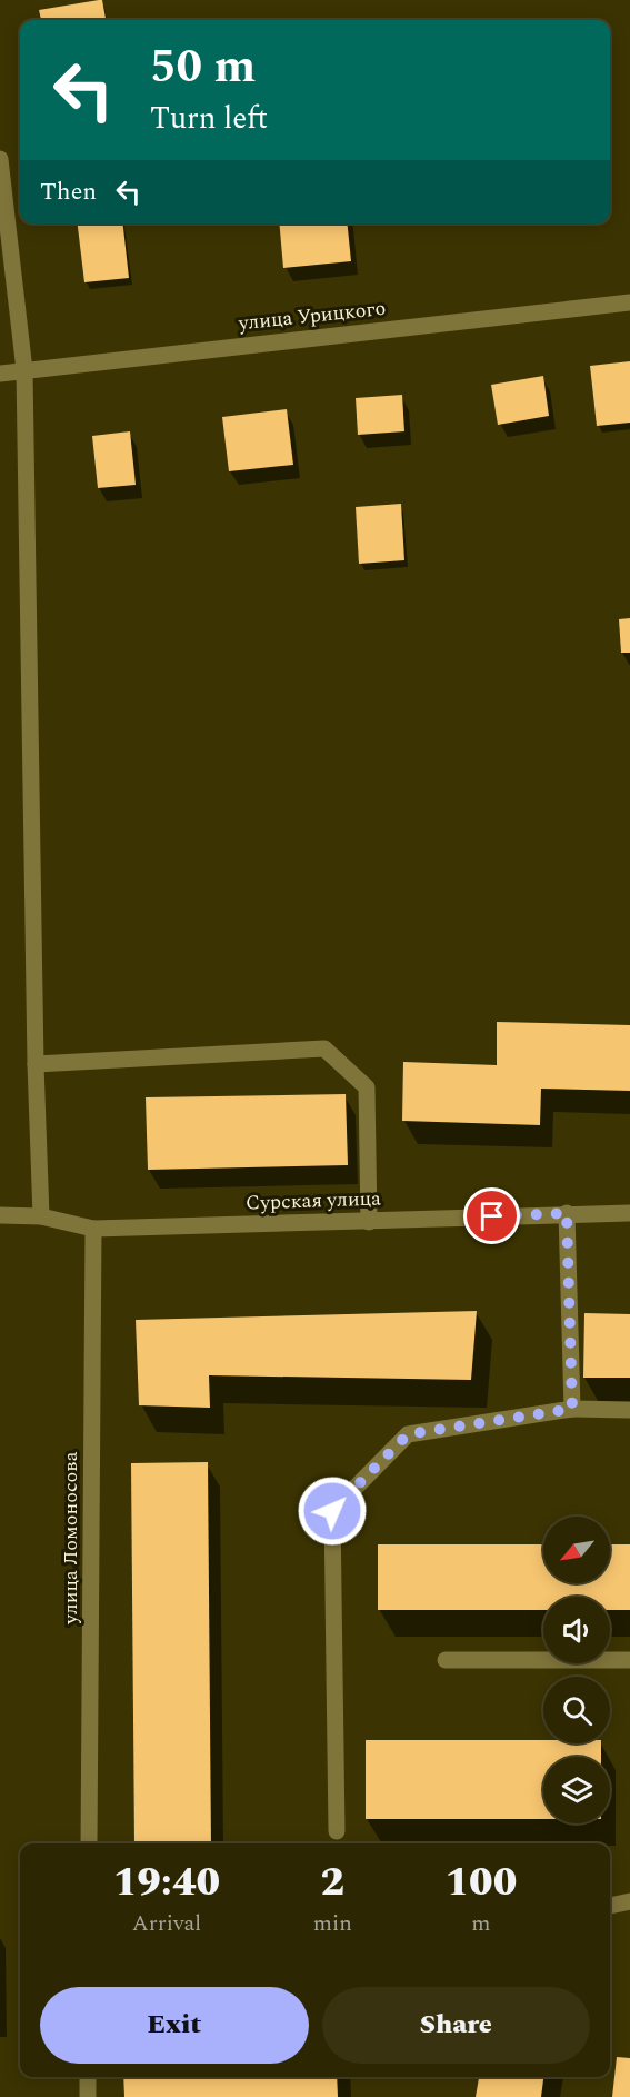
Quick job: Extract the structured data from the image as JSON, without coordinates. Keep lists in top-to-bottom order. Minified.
{"streets":{"street":["улица Урицкого","Сурская улица","улица Ломоносова"]},"crossings":[["Сурская улица","улица Ломоносова"]],"north":"bottom left","page":{"turn":["50 m","Turn left"],"then":"Then","eta":["19:40","Arrival","2","min","100","m"],"buttons":["Exit","Share"]}}
